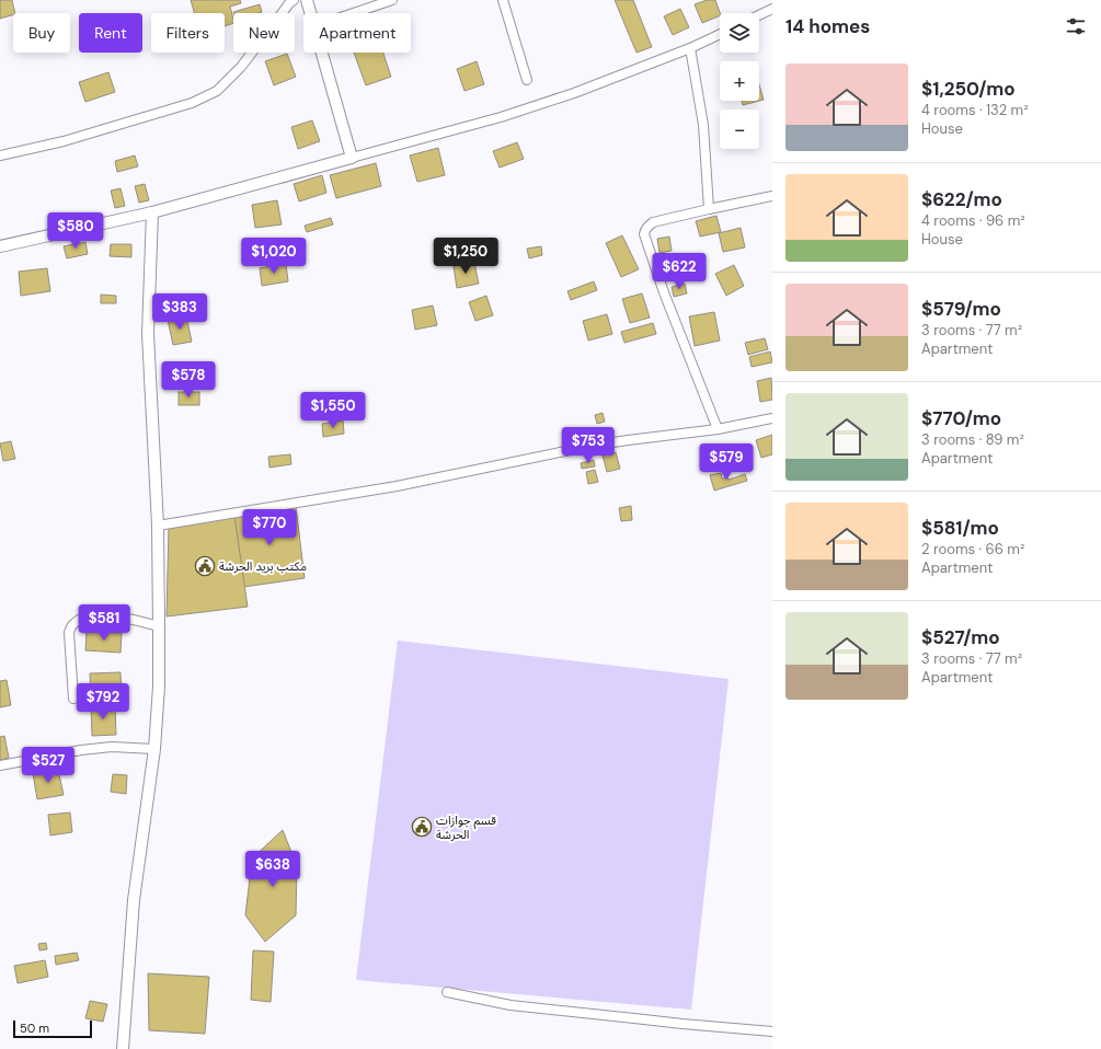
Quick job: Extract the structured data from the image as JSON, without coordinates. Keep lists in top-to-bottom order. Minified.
{"places":{"public building":["مكتب بريد الحرشة","قسم جوازات الحرشة"]},"scale_bar":"50 m","page":{"heading":"14 homes","map_buttons":["+","−"],"chip":["Buy","Rent","Filters","New","Apartment"],"list":[{"name":"$1,250/mo","note":"4 rooms · 132 m² · House"},{"name":"$622/mo","note":"4 rooms · 96 m² · House"},{"name":"$579/mo","note":"3 rooms · 77 m² · Apartment"},{"name":"$770/mo","note":"3 rooms · 89 m² · Apartment"},{"name":"$581/mo","note":"2 rooms · 66 m² · Apartment"},{"name":"$527/mo","note":"3 rooms · 77 m² · Apartment"}],"price":["$580","$1,020","$1,250","$622","$383","$578","$1,550","$753","$579","$770","$581","$792","$527","$638"],"scale":"50 m"}}
